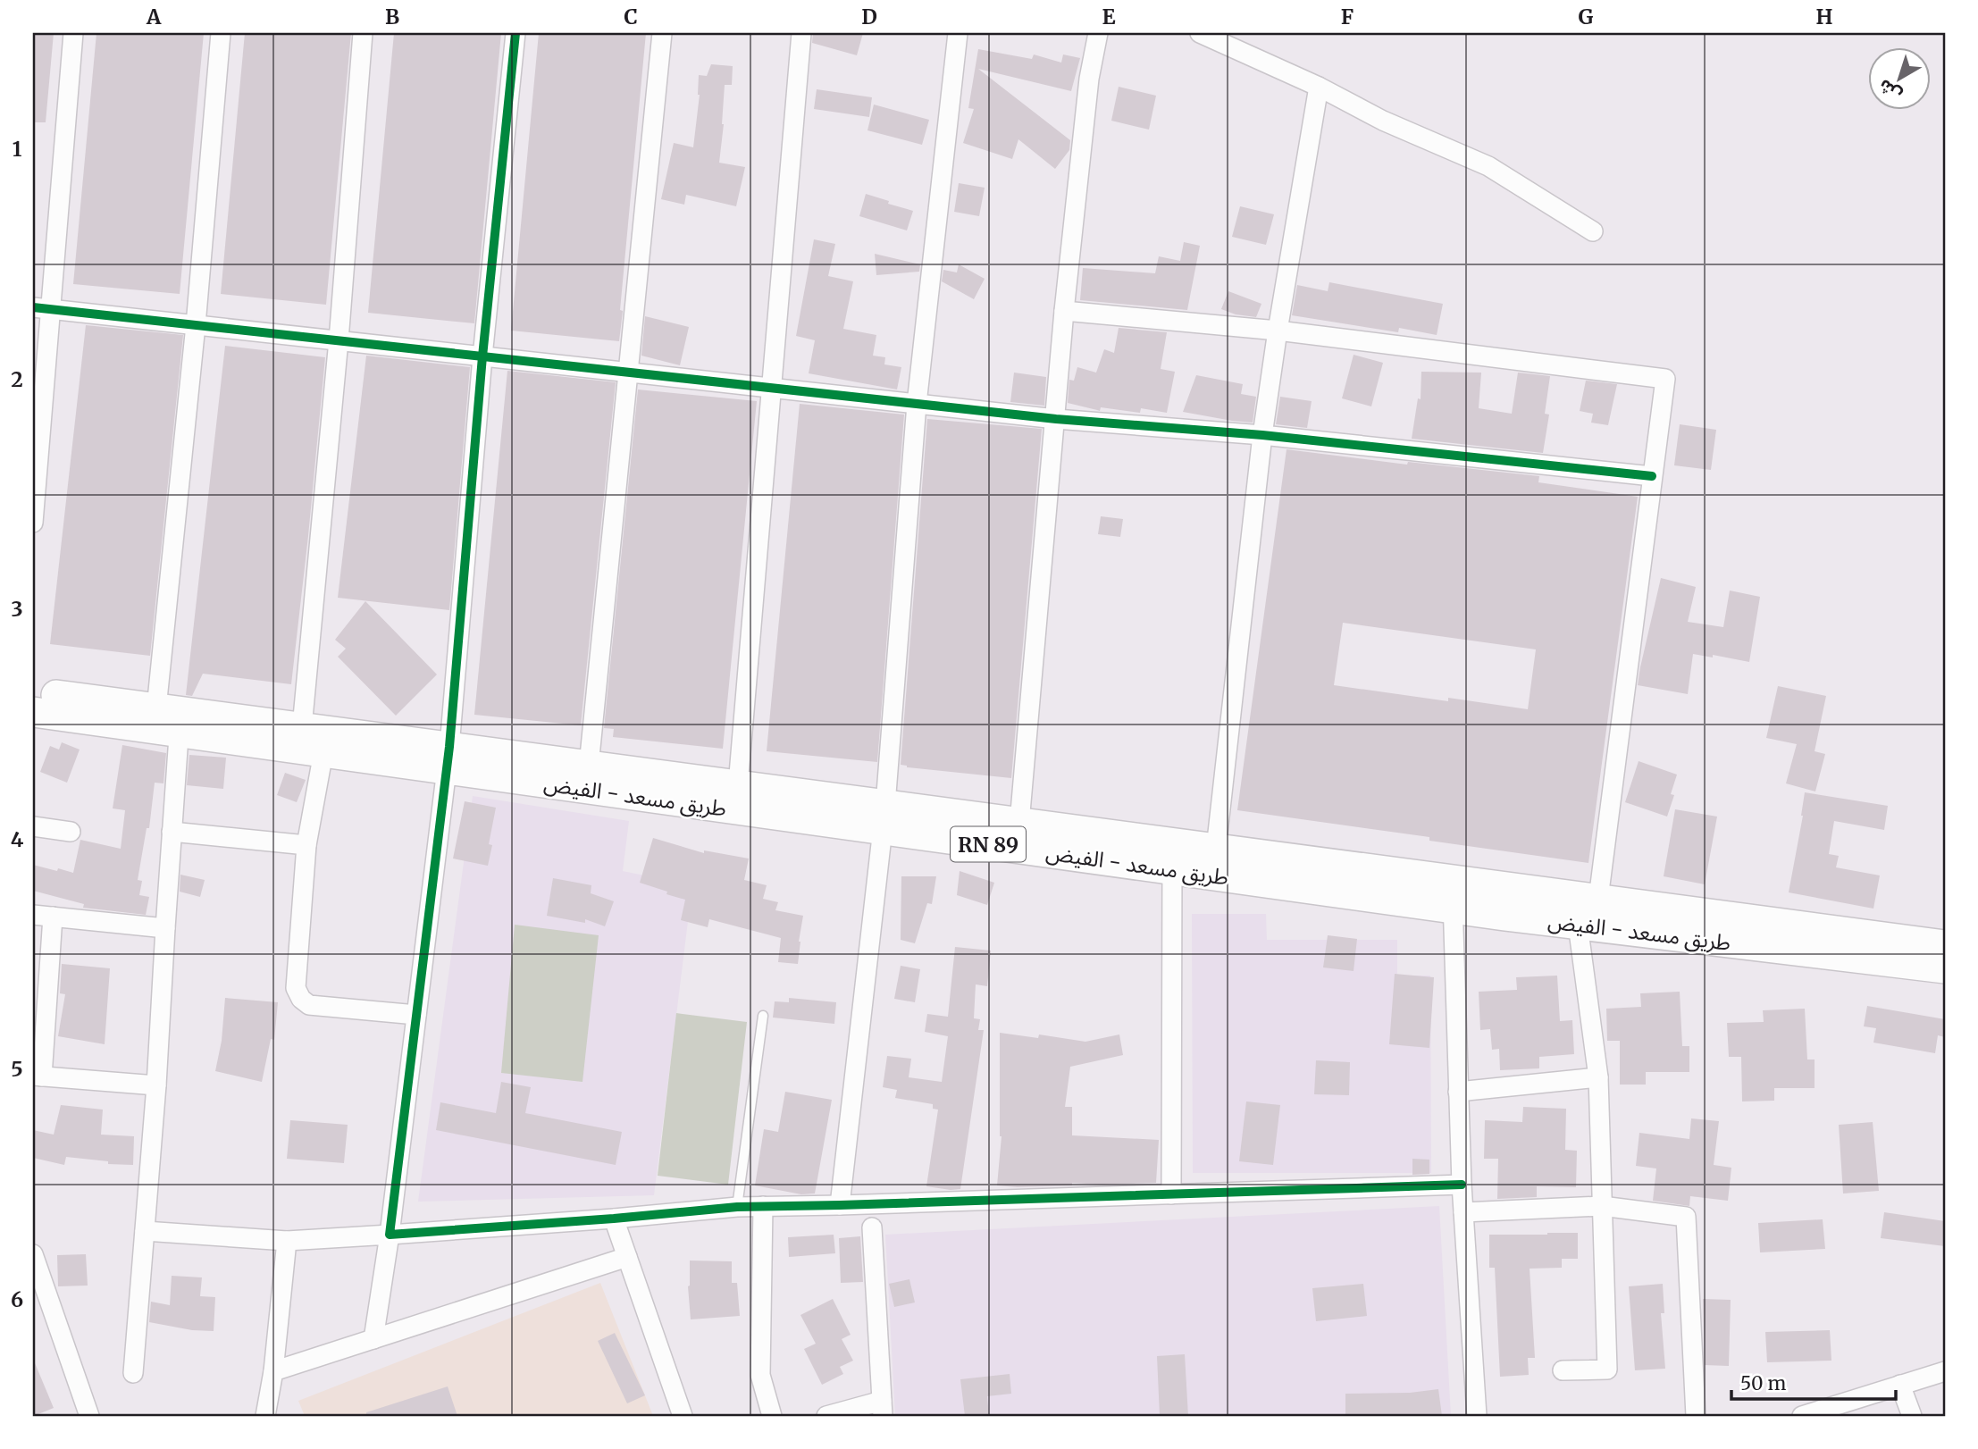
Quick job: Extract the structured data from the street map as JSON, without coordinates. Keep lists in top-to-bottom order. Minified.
{"streets":{"main road":["طريق مسعد - الفيض","RN 89"]},"scale_bar":"50 m","north":"bottom left","grid":{"columns":["A","B","C","D","E","F","G","H"],"rows":["1","2","3","4","5","6"]}}
